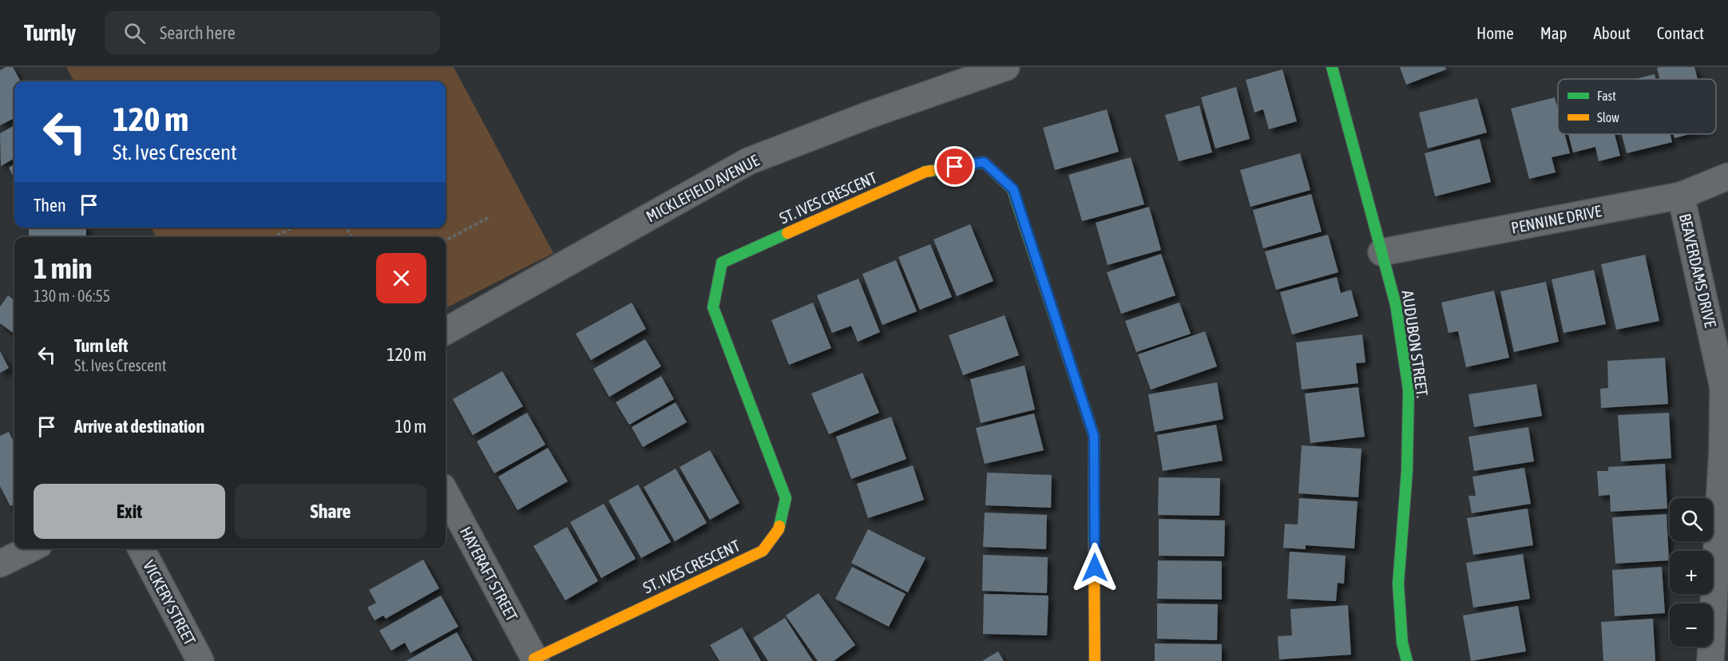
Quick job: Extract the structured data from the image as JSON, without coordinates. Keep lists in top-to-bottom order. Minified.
{"streets":{"street":["MICKLEFIELD AVENUE","ST. IVES CRESCENT","PENNINE DRIVE","BEAVERDAMS DRIVE","AUDUBON STREET.","HAYERAFT STREET","VICKERY STREET"]},"crossings":[["ST. IVES CRESCENT","HAYERAFT STREET"],["PENNINE DRIVE","BEAVERDAMS DRIVE"],["PENNINE DRIVE","AUDUBON STREET."]],"legend":["Fast","Slow"],"page":{"header":"Turnly","search":"Search here","nav":["Home","Map","About","Contact"],"turn":["120 m","St. Ives Crescent"],"then":"Then","heading":["1 min","130 m · 06:55"],"list":[{"name":"Turn left","note":"St. Ives Crescent","value":"120 m"},{"name":"Arrive at destination","value":"10 m"}],"buttons":["Exit","Share"],"map_buttons":["+","−"]}}
